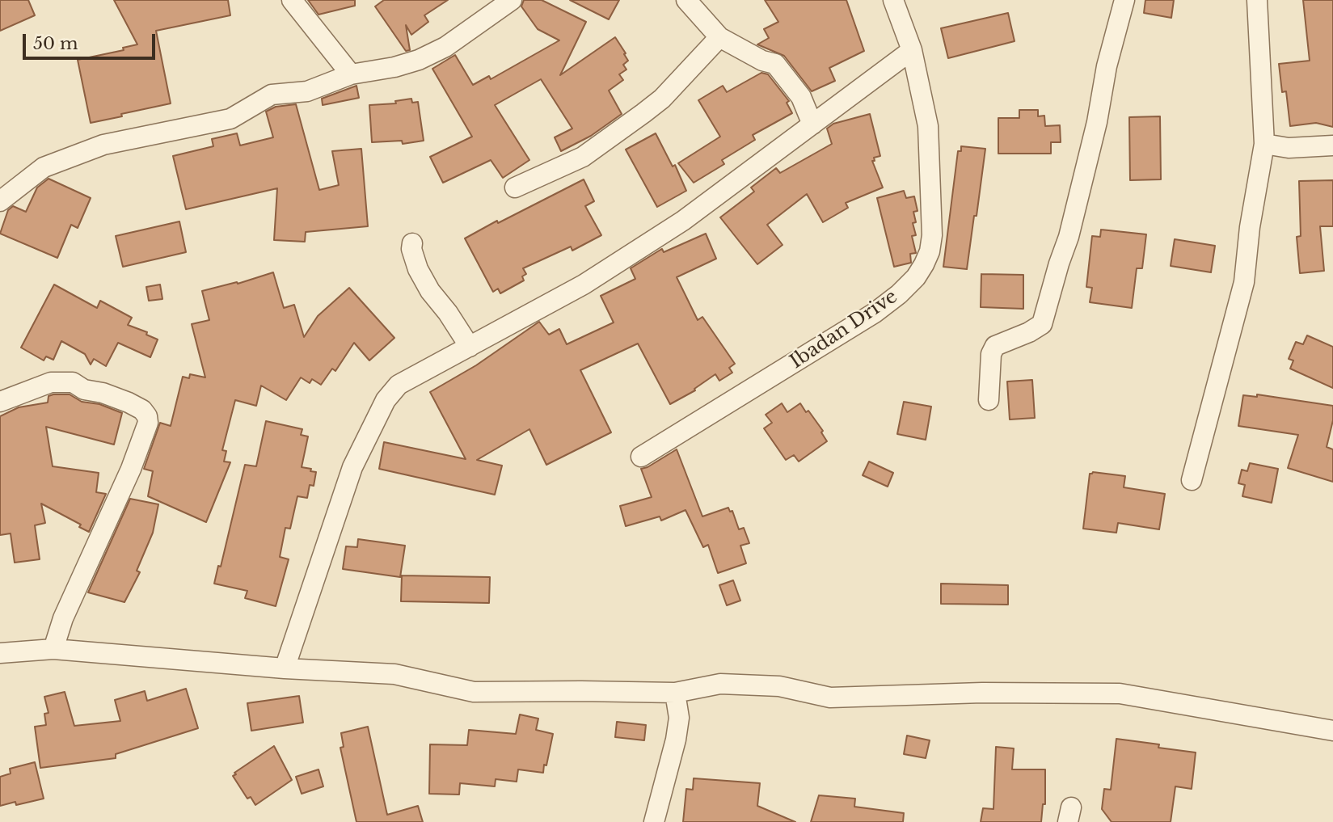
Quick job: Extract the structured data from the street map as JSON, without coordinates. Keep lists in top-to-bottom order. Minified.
{"streets":{"street":["Ibadan Drive"]},"scale_bar":"50 m"}
